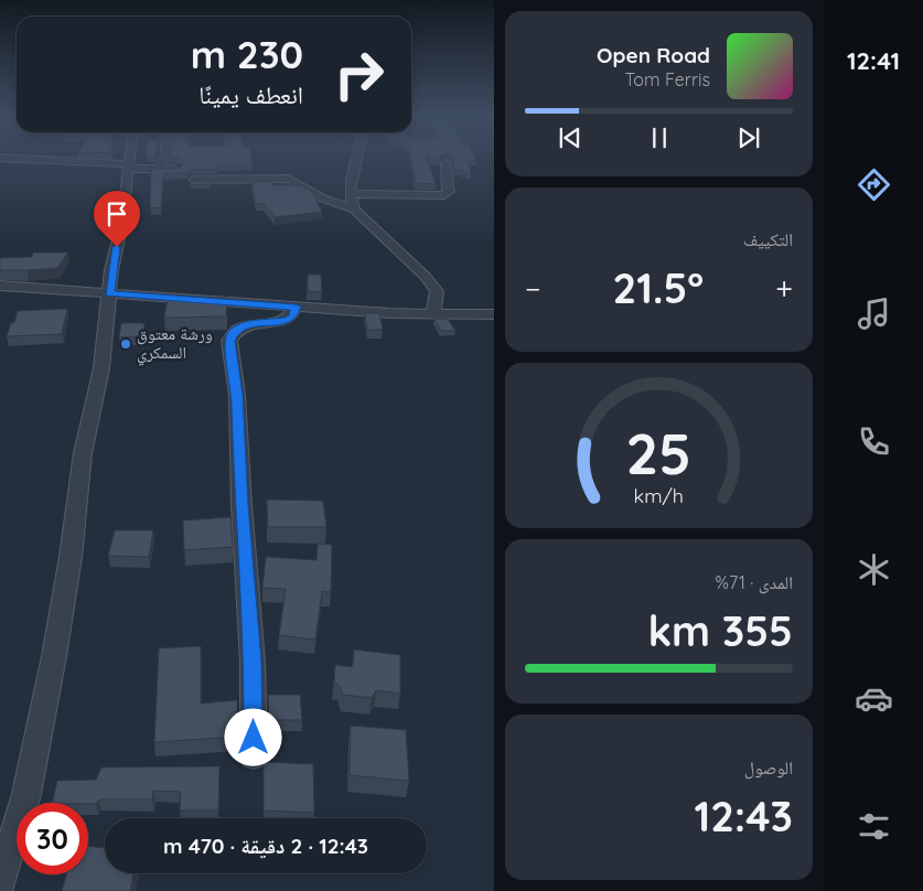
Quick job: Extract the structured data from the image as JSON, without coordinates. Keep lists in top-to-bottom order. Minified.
{"places":["ورشة معتوق السمكري"],"page":{"tabs":"12:41","turn":["230 m","انعطف يمينًا"],"song":["Open Road","Tom Ferris"],"tile":["التكييف",["المدى · 71%","355 km"],["الوصول","12:43"]],"heat":["−","21.5°","+"],"limit":"30","trip":"12:43 · 2 دقيقة · 470 m","gauge":["25","km/h"]}}
